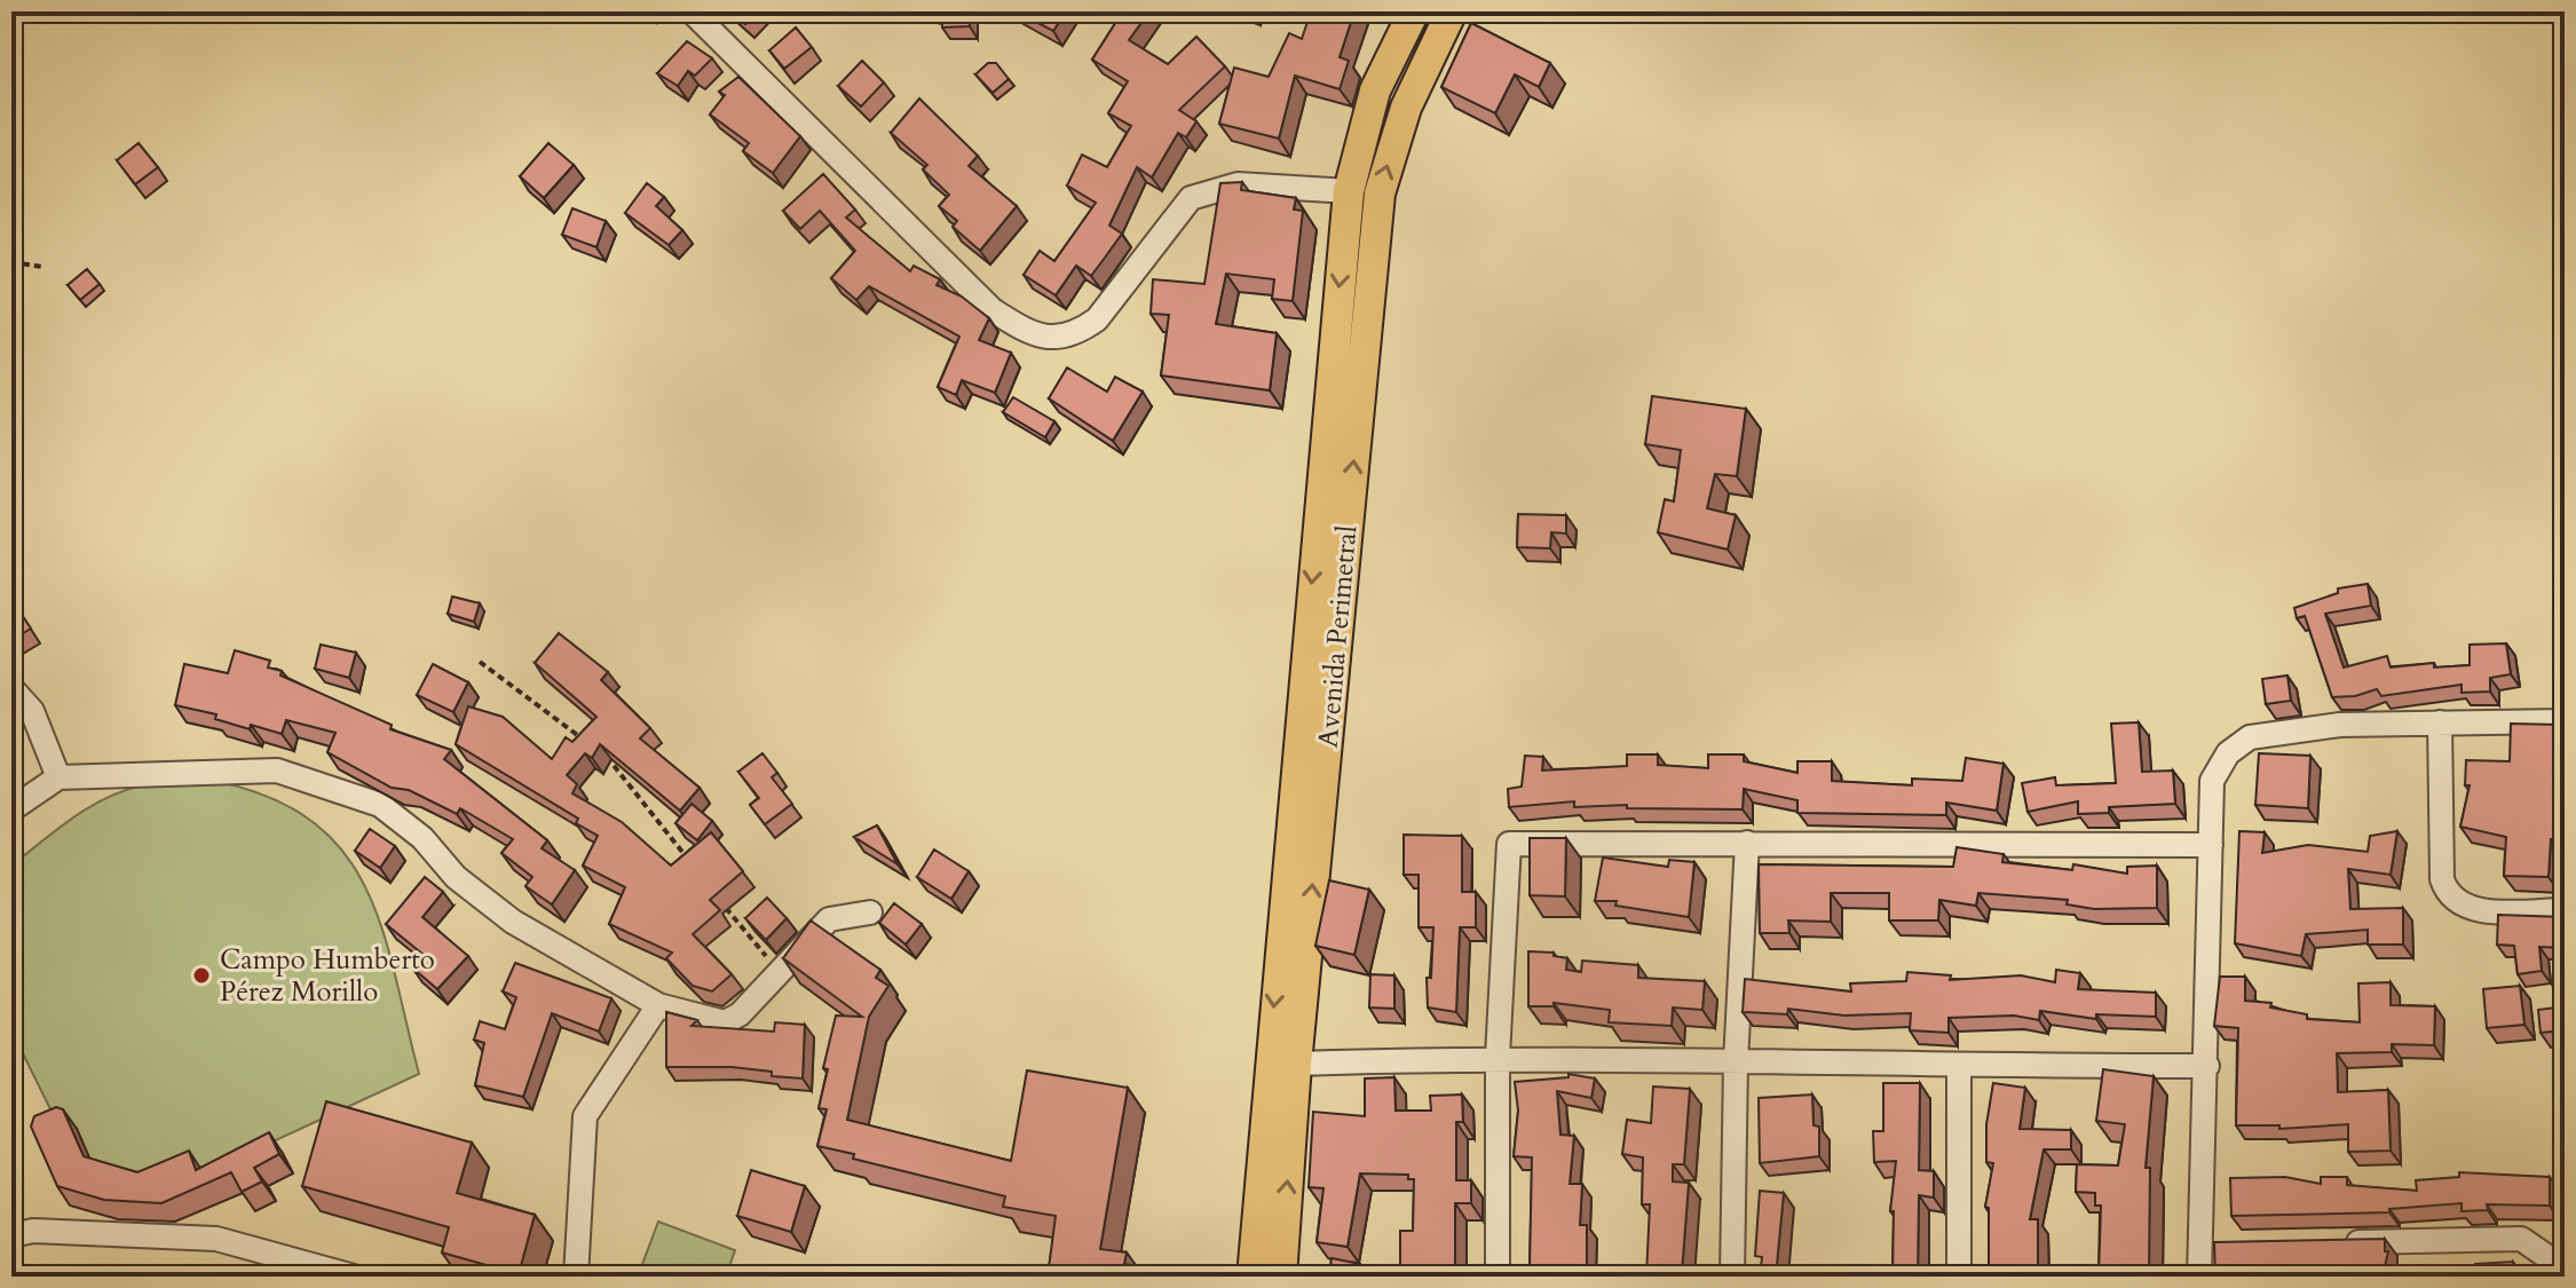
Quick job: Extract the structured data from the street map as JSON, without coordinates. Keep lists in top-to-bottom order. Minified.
{"streets":{"main road":["Avenida Perimetral"]},"places":["Campo Humberto Pérez Morillo"]}
